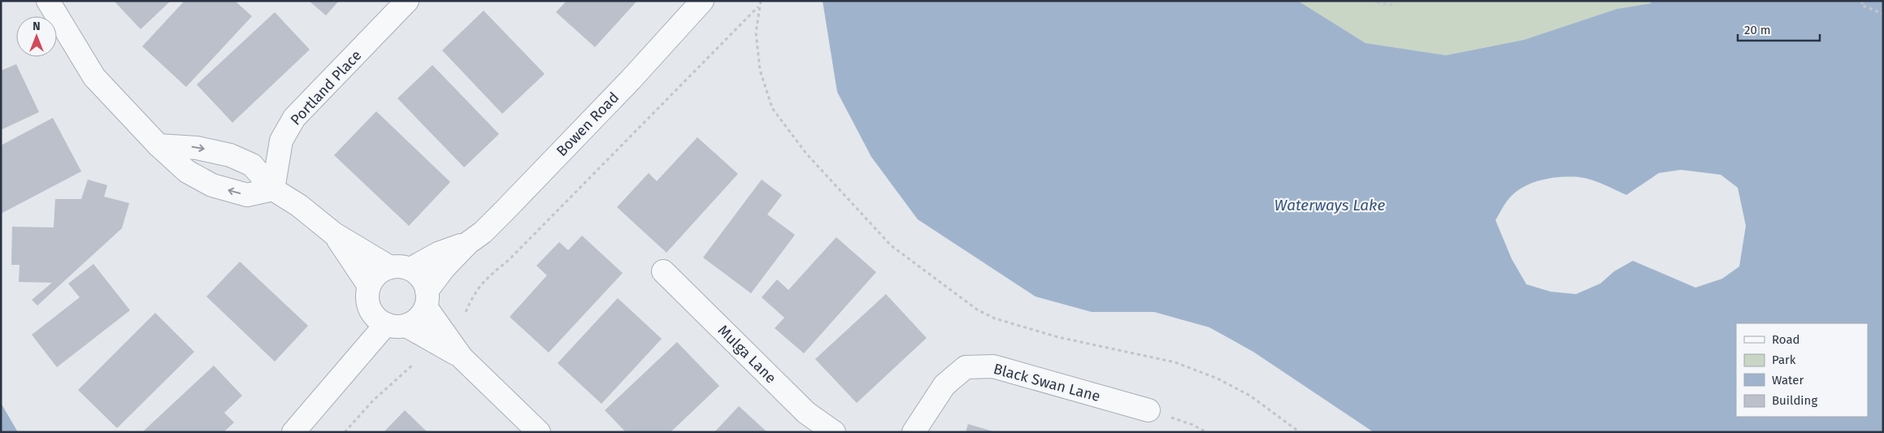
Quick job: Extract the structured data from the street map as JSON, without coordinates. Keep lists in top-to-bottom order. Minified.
{"streets":{"street":["Portland Place","Bowen Road","Mulga Lane","Black Swan Lane"]},"water":["Waterways Lake"],"legend":["Road","Park","Water","Building"],"scale_bar":"20 m","north":"top"}
